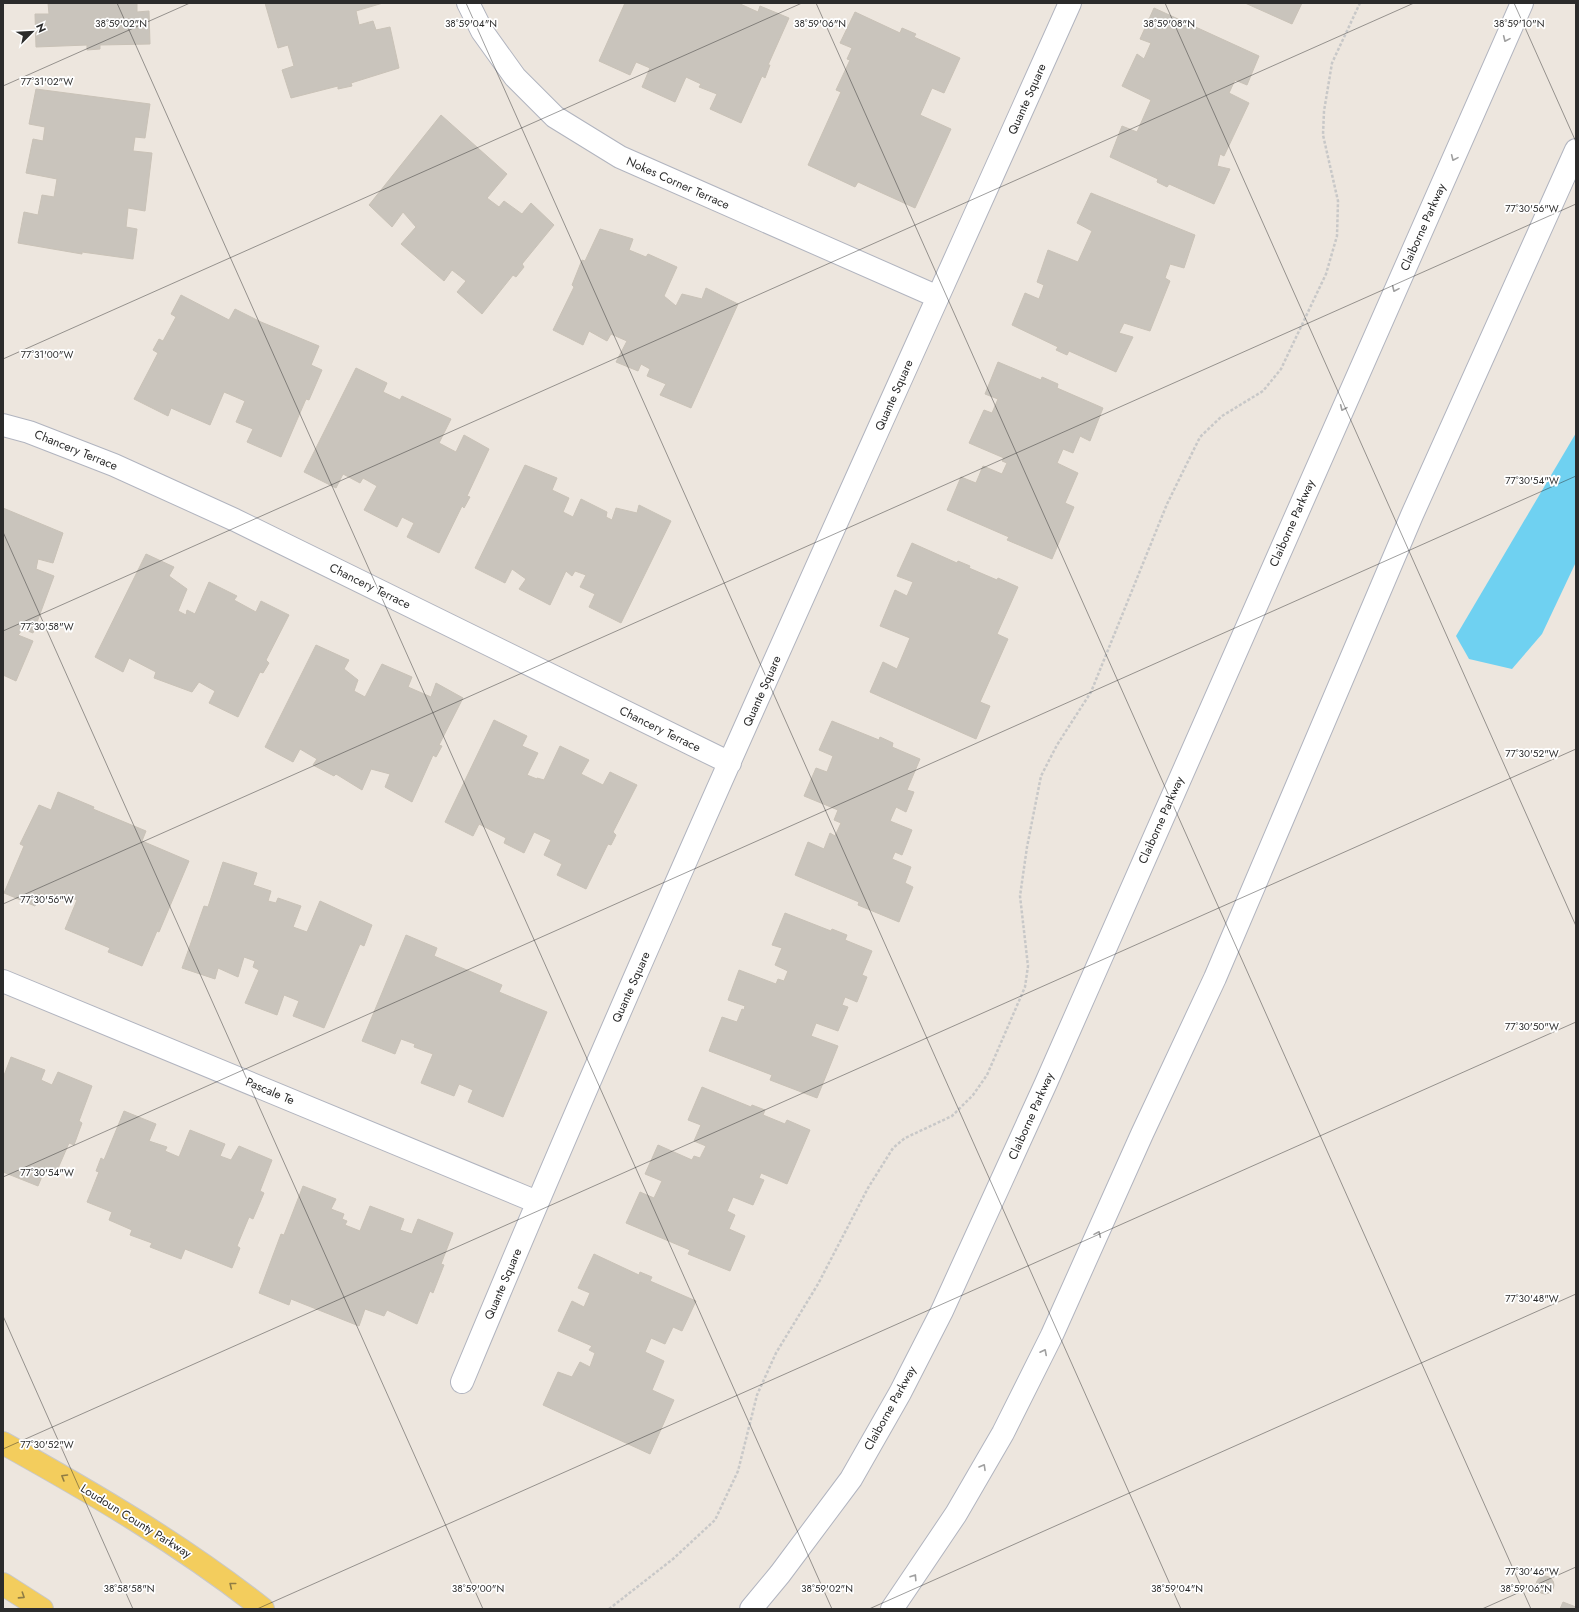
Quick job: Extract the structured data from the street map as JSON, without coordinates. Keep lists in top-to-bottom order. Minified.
{"streets":{"main road":["Loudoun County Parkway"],"street":["Quante Square","Nokes Corner Terrace","Claiborne Parkway","Chancery Terrace","Pascale Te"]},"crossings":[["Quante Square","Nokes Corner Terrace"],["Quante Square","Chancery Terrace"],["Quante Square","Pascale Te"]],"one_way":["Loudoun County Parkway"],"north":"top right","coordinates":["38°59'02\"N","38°59'04\"N","38°59'06\"N","38°59'08\"N","38°59'10\"N","77°31'02\"W","77°30'56\"W","77°31'00\"W","77°30'54\"W","77°30'58\"W","77°30'52\"W","77°30'50\"W","77°30'48\"W","77°30'46\"W","38°58'58\"N","38°59'00\"N"]}
